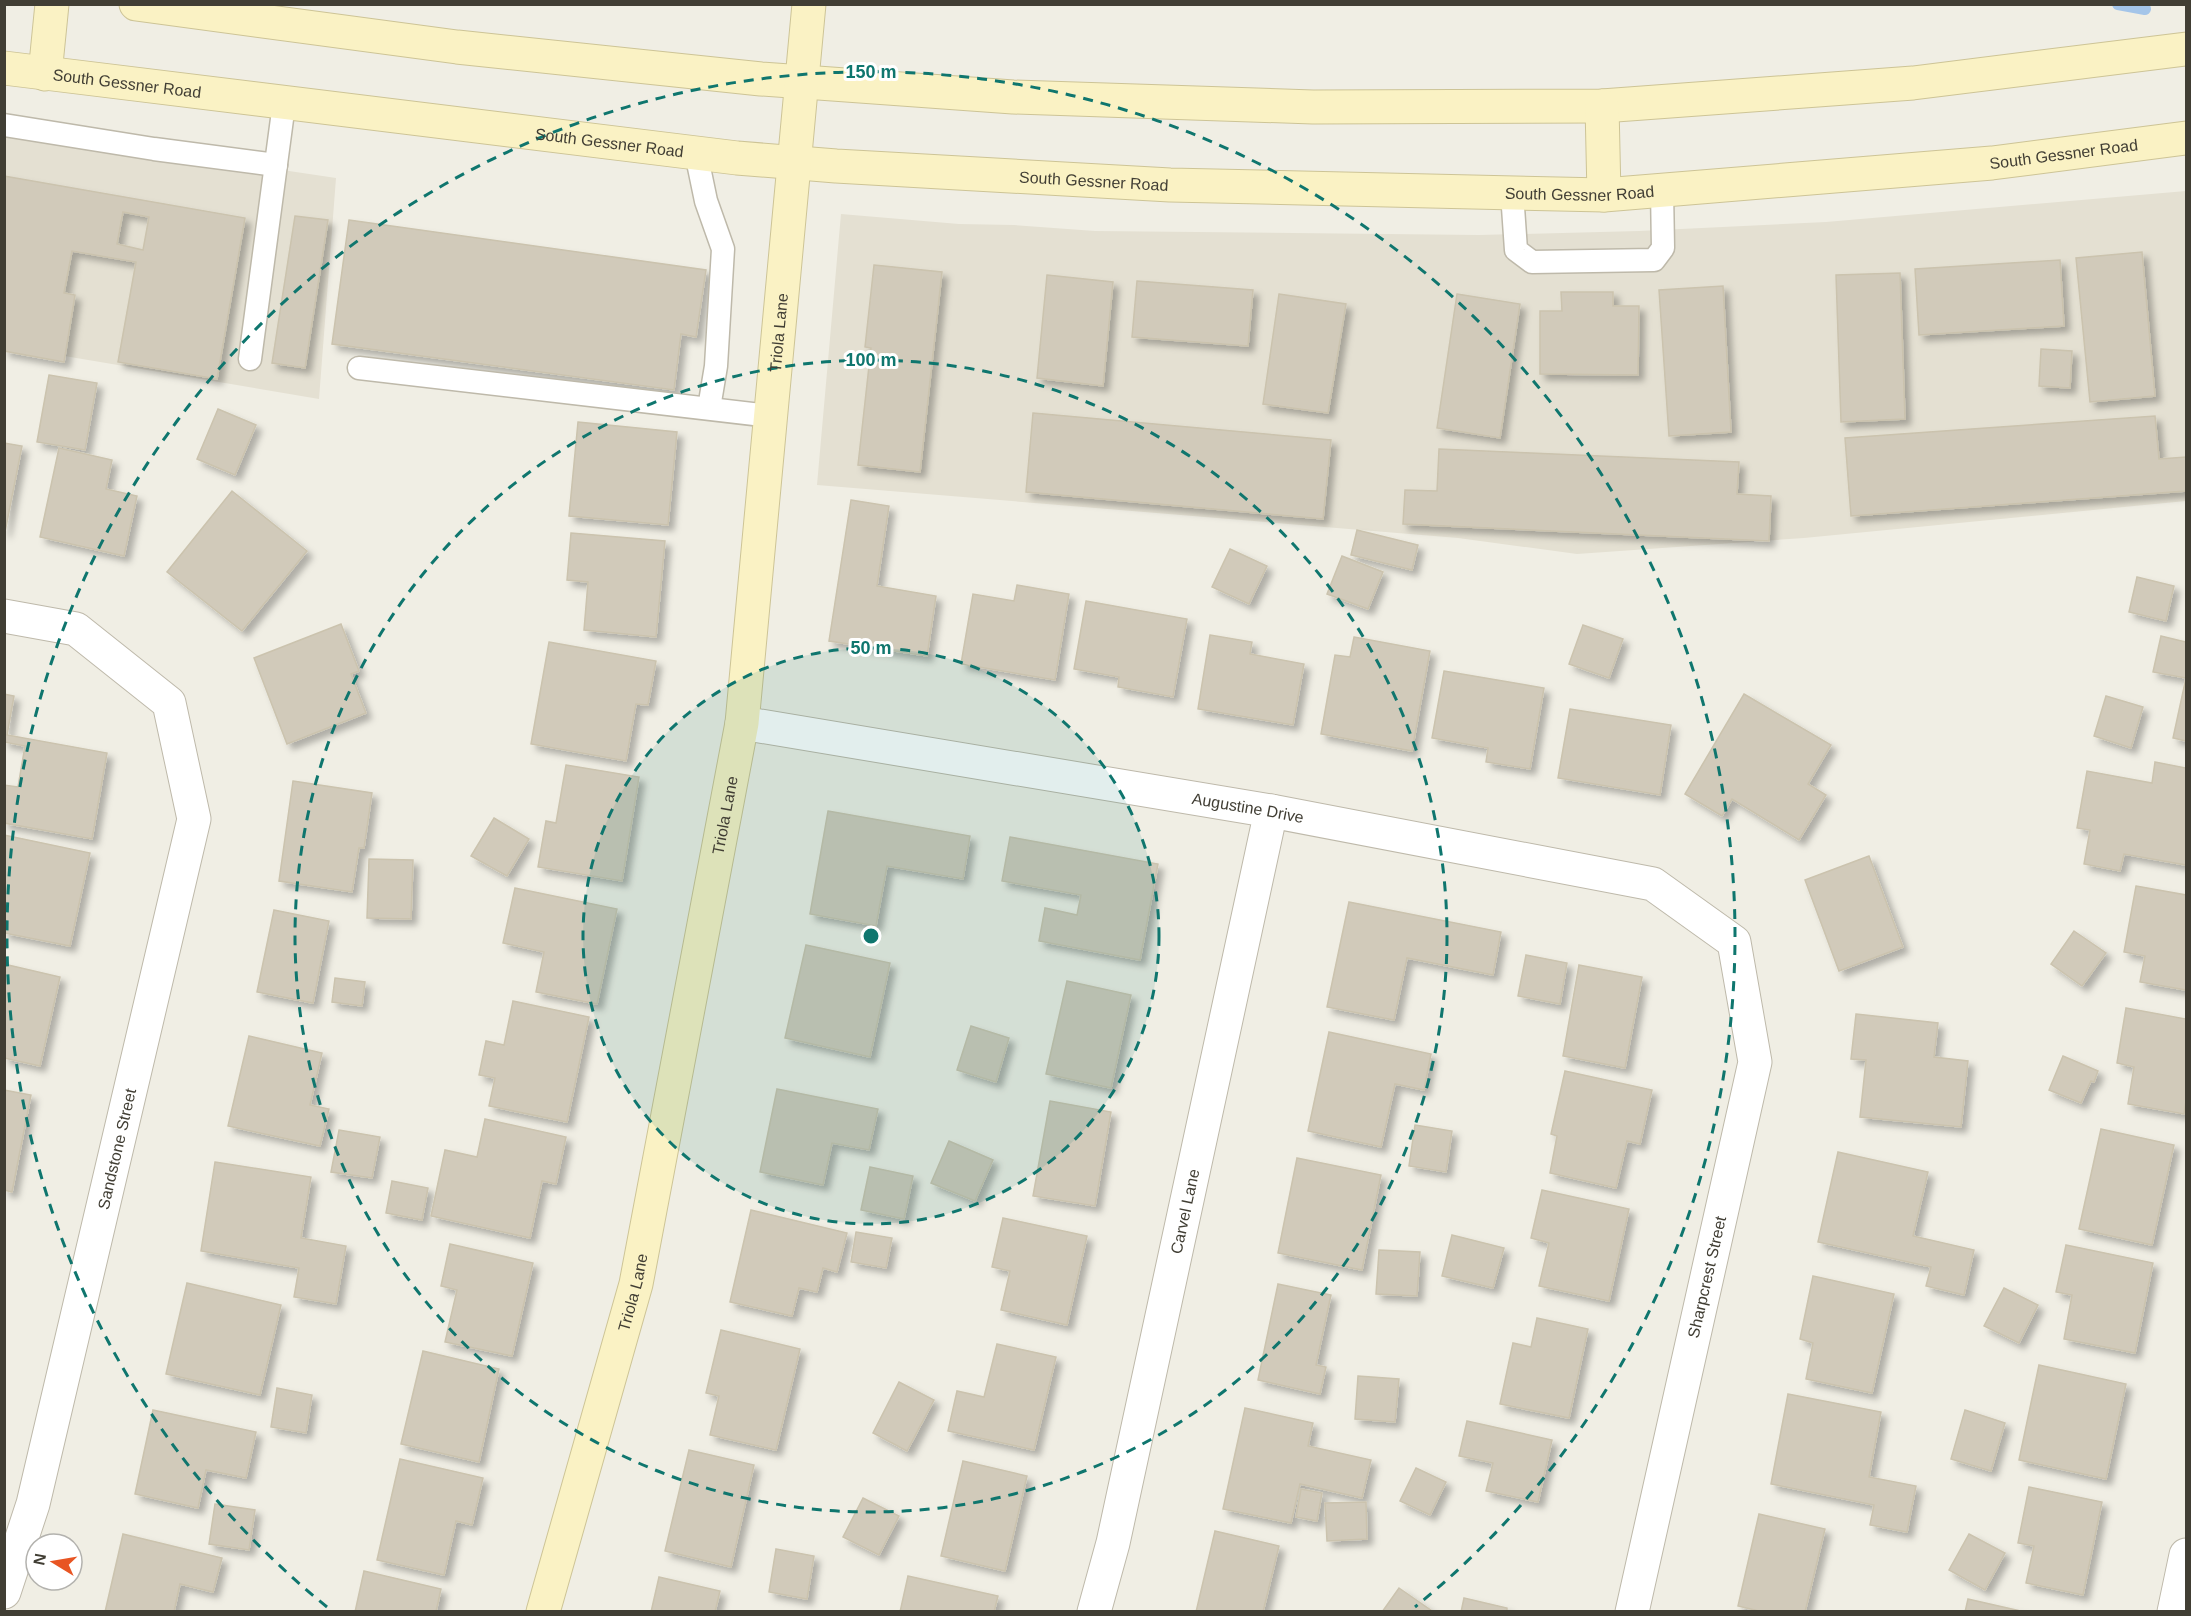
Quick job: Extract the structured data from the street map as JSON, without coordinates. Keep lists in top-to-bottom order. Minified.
{"streets":{"main road":["South Gessner Road","Triola Lane"],"street":["Augustine Drive","Sandstone Street","Carvel Lane","Sharpcrest Street"]},"crossings":[["South Gessner Road","Triola Lane"],["Triola Lane","Augustine Drive"],["Augustine Drive","Carvel Lane"],["Augustine Drive","Sharpcrest Street"]],"north":"left","rings":["150 m","100 m","50 m"]}
